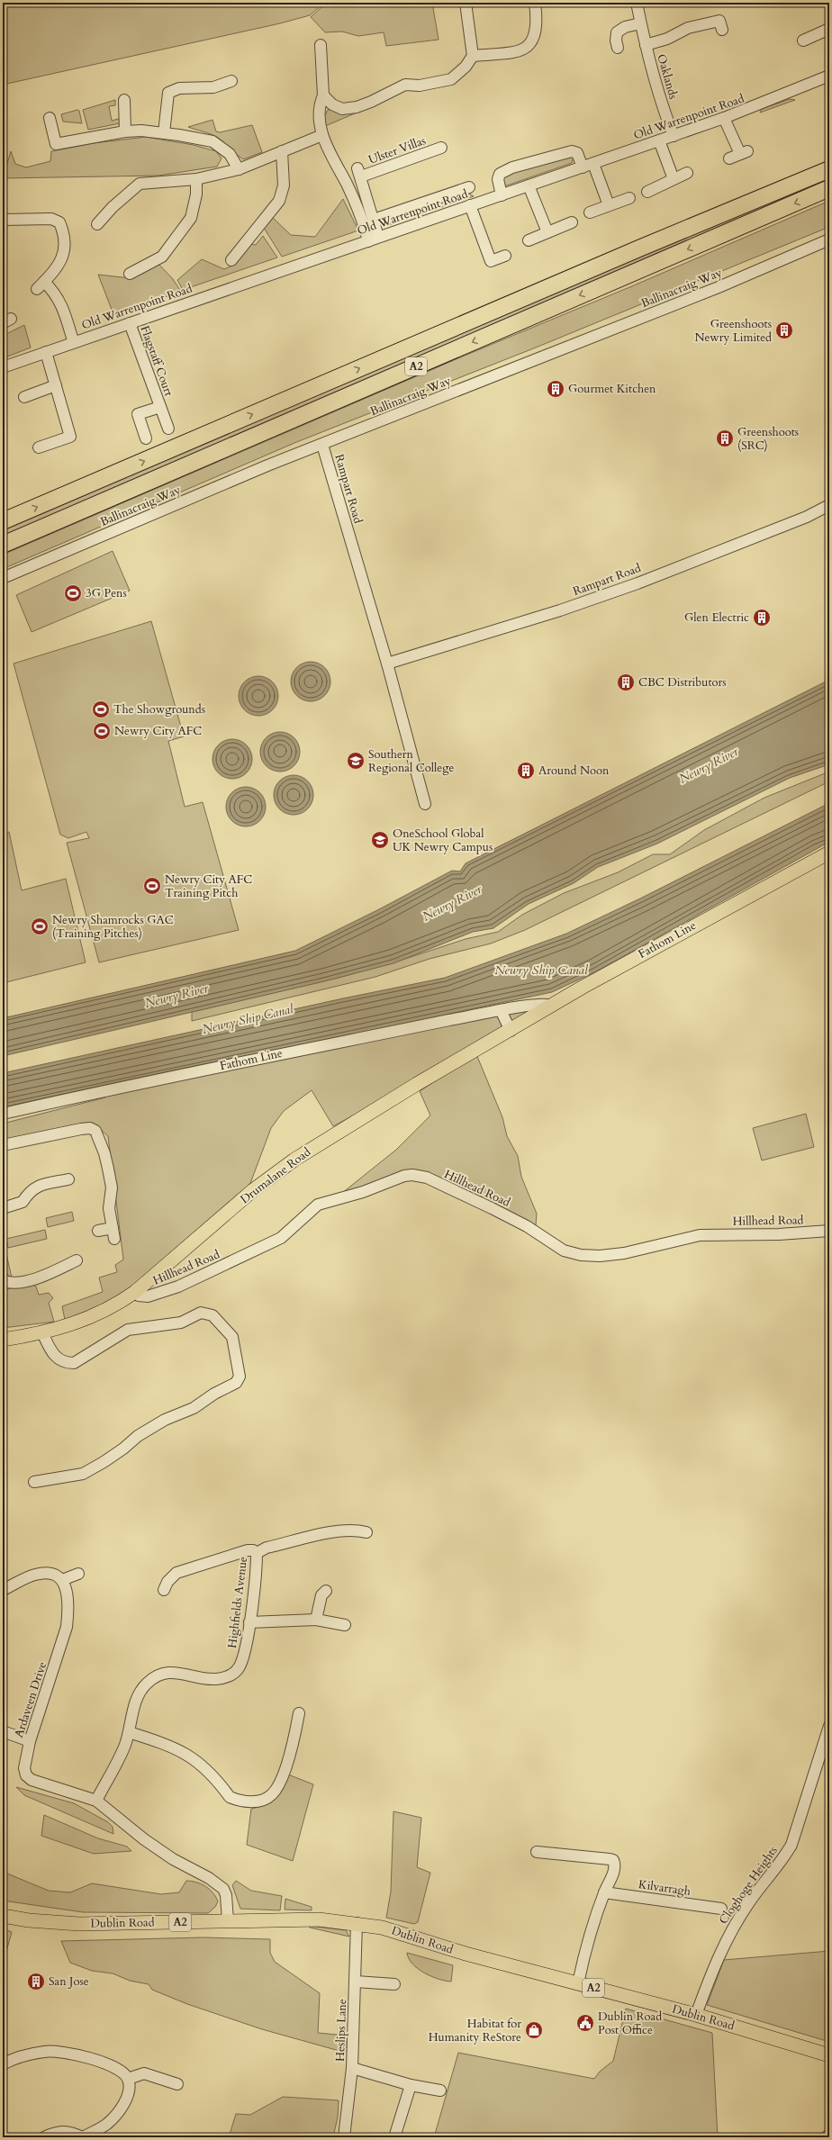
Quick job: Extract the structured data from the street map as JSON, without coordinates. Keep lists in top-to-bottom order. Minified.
{"streets":{"highway":["A2"],"main road":["Fathom Line","Drumalane Road","Dublin Road"],"street":["Oaklands","Old Warrenpoint Road","Ulster Villas","Ballinacraig Way","Flagstaff Court","Rampart Road","Hillhead Road","Highfields Avenue","Ardaveen Drive","Cloghoge Heights","Kilvarragh","Heslips Lane"]},"crossings":[["Oaklands","Old Warrenpoint Road"],["Old Warrenpoint Road","Ulster Villas"],["Old Warrenpoint Road","Flagstaff Court"],["Ballinacraig Way","Rampart Road"],["Fathom Line","Drumalane Road"],["Drumalane Road","Hillhead Road"],["Highfields Avenue","Ardaveen Drive"],["Cloghoge Heights","Dublin Road"],["Dublin Road","Heslips Lane"]],"water":["Newry River","Newry Ship Canal"],"places":{"building":["Greenshoots Newry Limited","Gourmet Kitchen","Greenshoots (SRC)","Glen Electric","CBC Distributors","Around Noon","San Jose"],"sports":["3G Pens","The Showgrounds","Newry City AFC","Newry City AFC Training Pitch","Newry Shamrocks GAC (Training Pitches)"],"school or university":["Southern Regional College","OneSchool Global UK Newry Campus"],"public building":["Dublin Road Post Office"],"shop":["Habitat for Humanity ReStore"]}}
